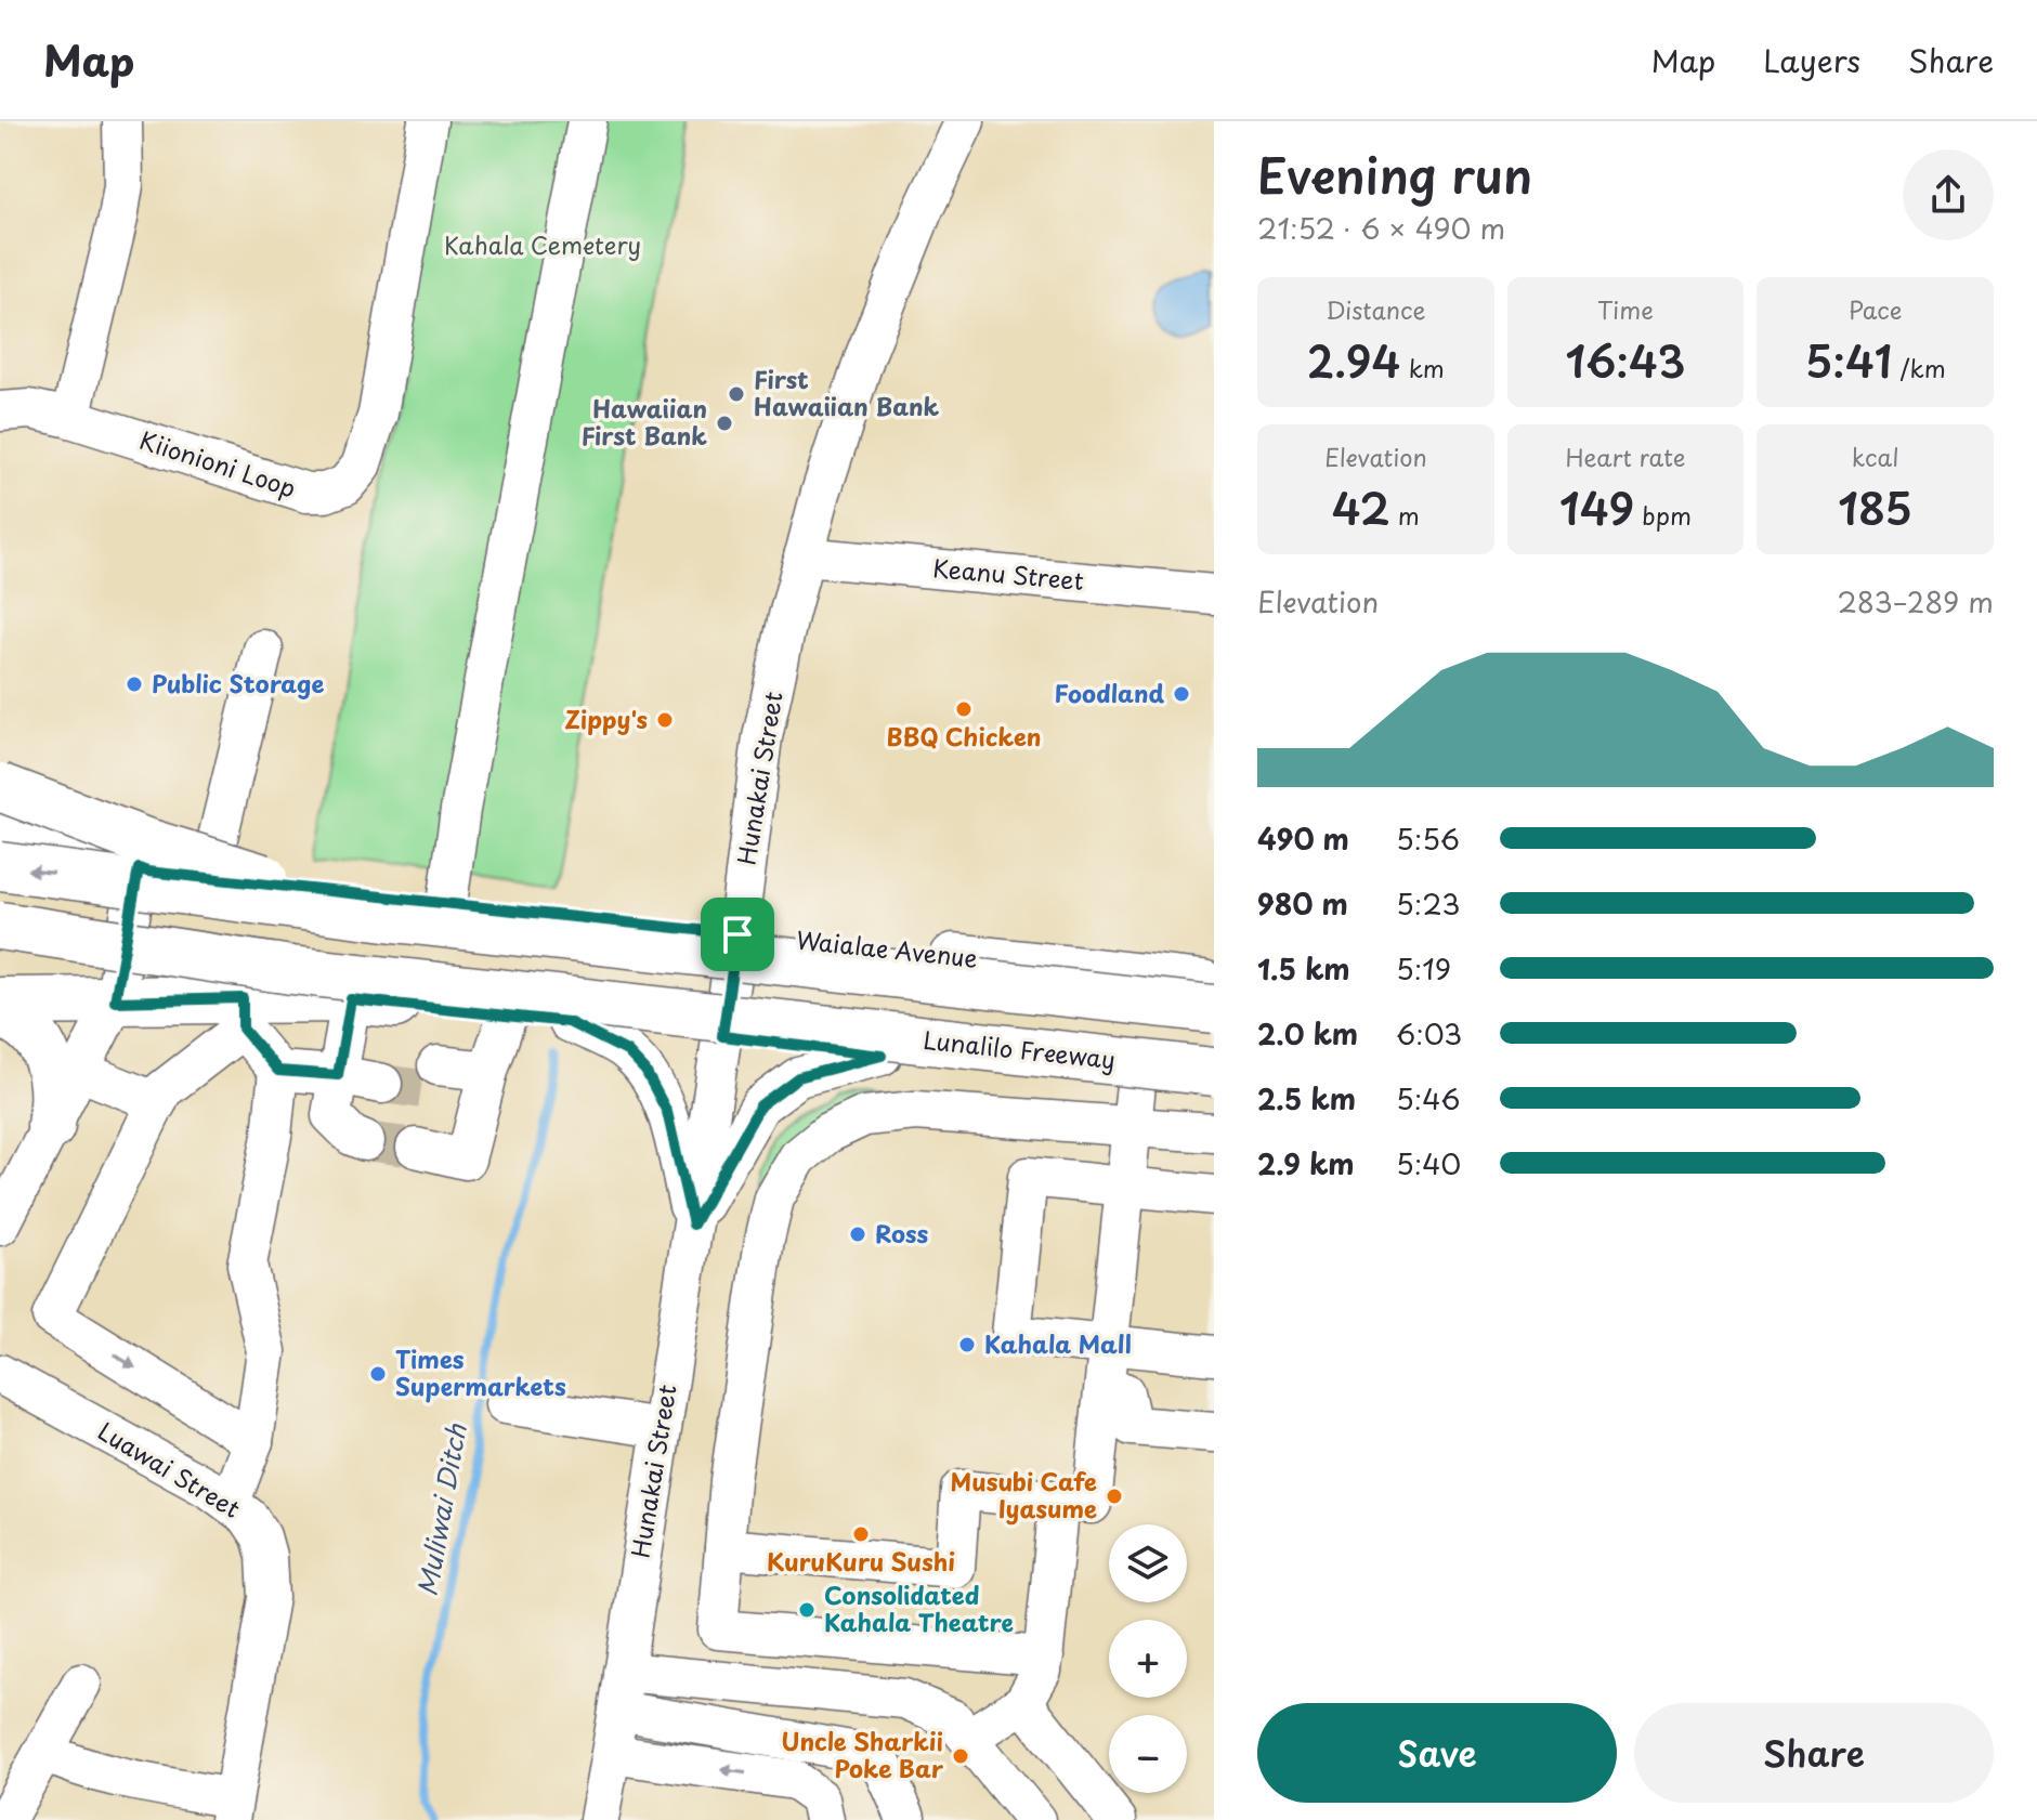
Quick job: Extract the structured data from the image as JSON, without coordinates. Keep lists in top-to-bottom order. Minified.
{"streets":{"main road":["Waialae Avenue","Lunalilo Freeway"],"street":["Kiionioni Loop","Keanu Street","Hunakai Street","Luawai Street"]},"crossings":[["Keanu Street","Hunakai Street"],["Hunakai Street","Waialae Avenue"]],"water":["Muliwai Ditch"],"parks":["Kahala Cemetery"],"places":["First Hawaiian Bank","Hawaiian First Bank","Public Storage","Foodland","BBQ Chicken","Zippy's","Ross","Kahala Mall","Times Supermarkets","Musubi Cafe Iyasume","KuruKuru Sushi","Consolidated Kahala Theatre","Uncle Sharkii Poke Bar"],"page":{"header":"Map","nav":["Map","Layers","Share"],"heading":["Evening run","21:52 · 6 × 490 m"],"stats":[["Distance","2.94 km"],["Time","16:43"],["Pace","5:41 /km"],["Elevation","42 m"],["Heart rate","149 bpm"],["kcal","185"]],"chart":["Elevation","283–289 m"],"list":[{"name":"490 m","note":"5:56"},{"name":"980 m","note":"5:23"},{"name":"1.5 km","note":"5:19"},{"name":"2.0 km","note":"6:03"},{"name":"2.5 km","note":"5:46"},{"name":"2.9 km","note":"5:40"}],"map_buttons":["+","−"],"buttons":["Save","Share"]}}
